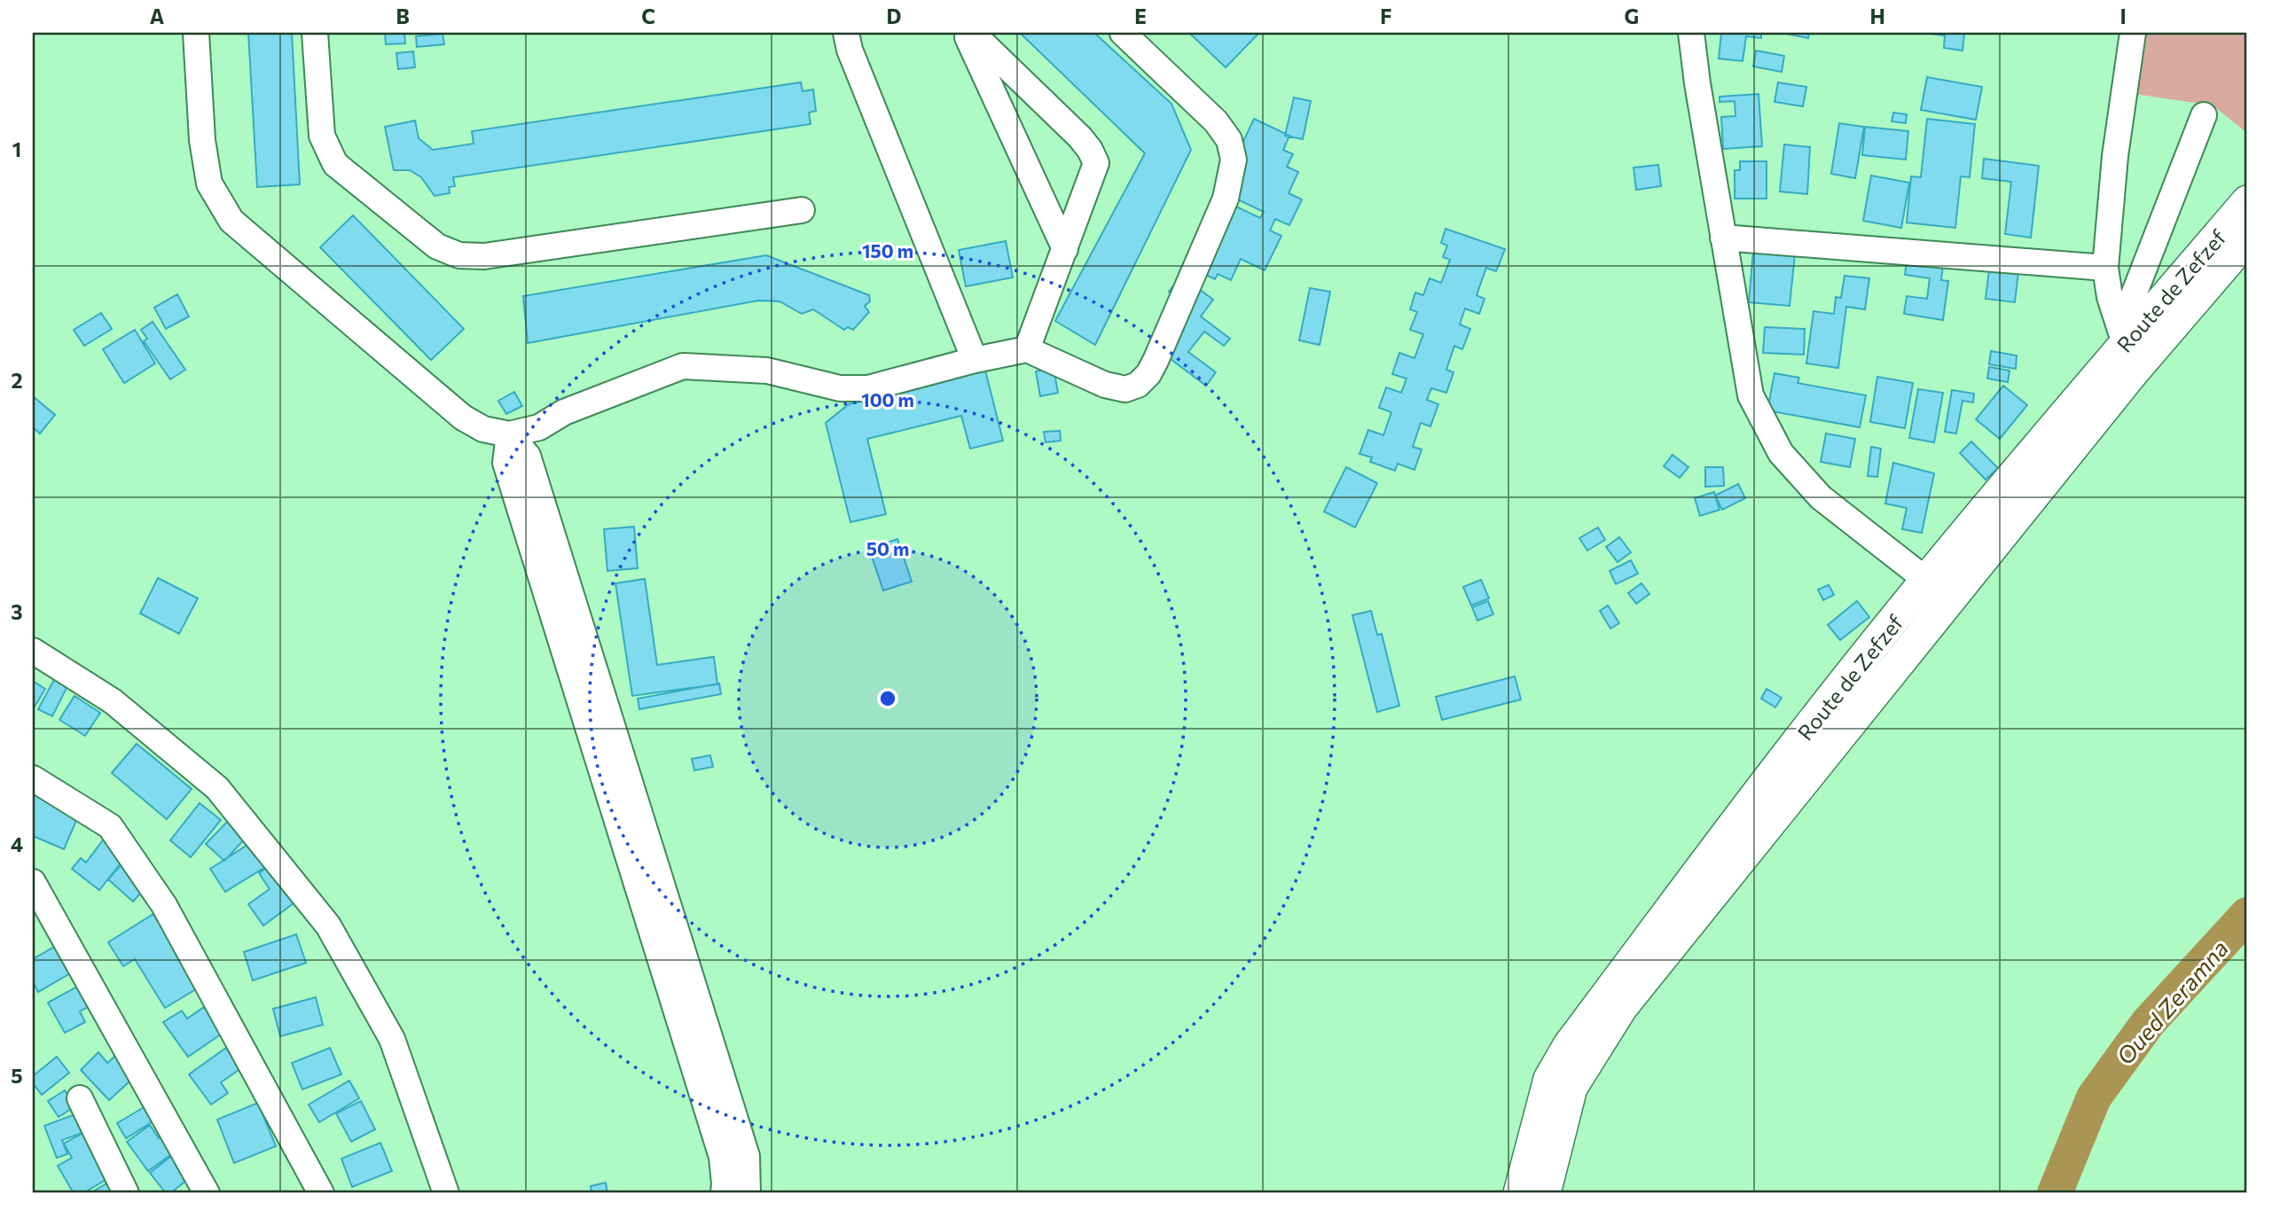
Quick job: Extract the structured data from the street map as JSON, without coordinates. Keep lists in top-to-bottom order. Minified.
{"streets":{"main road":["Route de Zefzef"]},"water":["Oued Zeramna"],"grid":{"columns":["A","B","C","D","E","F","G","H","I"],"rows":["1","2","3","4","5"]},"rings":["150 m","100 m","50 m"]}
